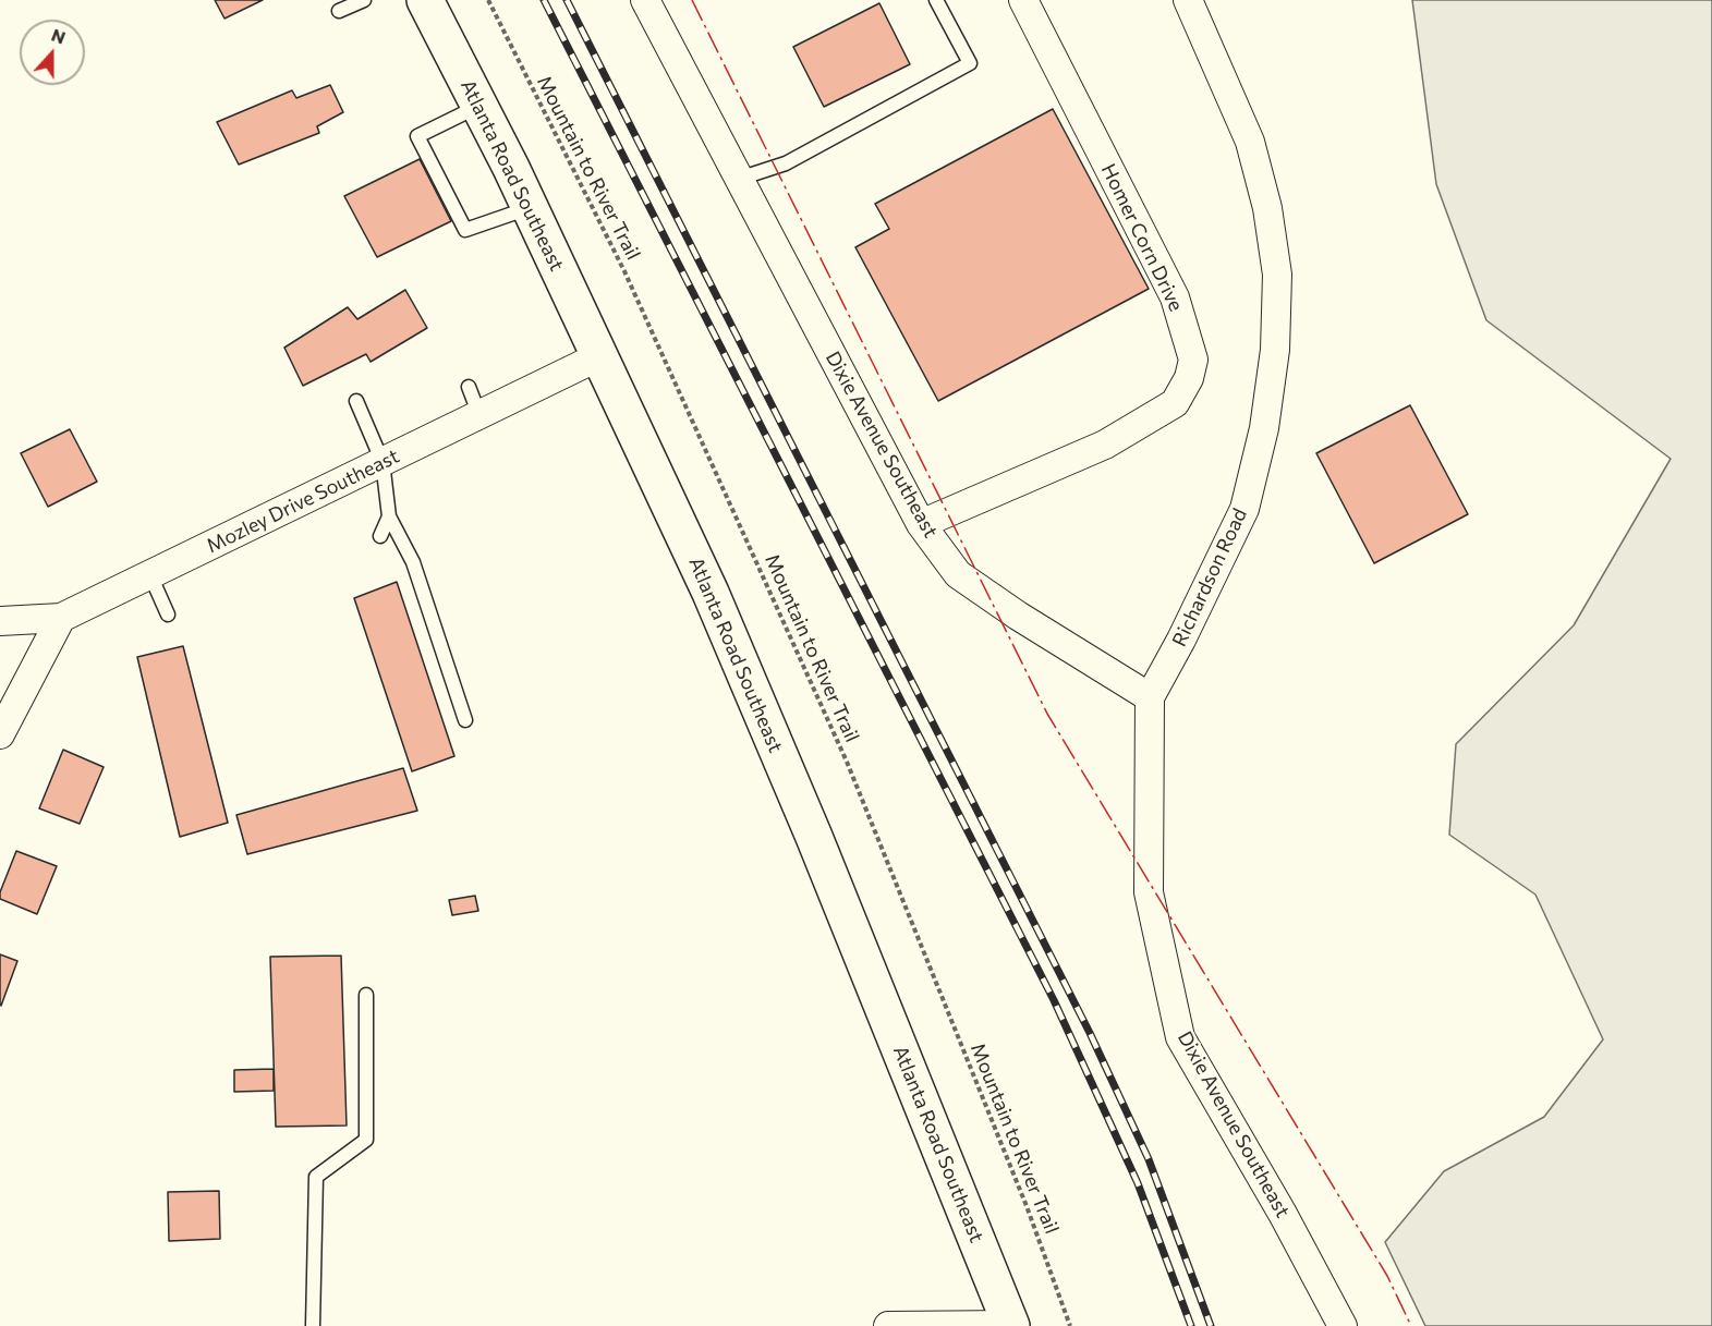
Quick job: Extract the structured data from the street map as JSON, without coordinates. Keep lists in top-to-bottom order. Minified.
{"streets":{"main road":["Atlanta Road Southeast"],"street":["Homer Corn Drive","Dixie Avenue Southeast","Mozley Drive Southeast","Richardson Road"],"path":["Mountain to River Trail"]},"crossings":[["Atlanta Road Southeast","Mozley Drive Southeast"],["Homer Corn Drive","Dixie Avenue Southeast"],["Dixie Avenue Southeast","Richardson Road"]],"north":"top"}
